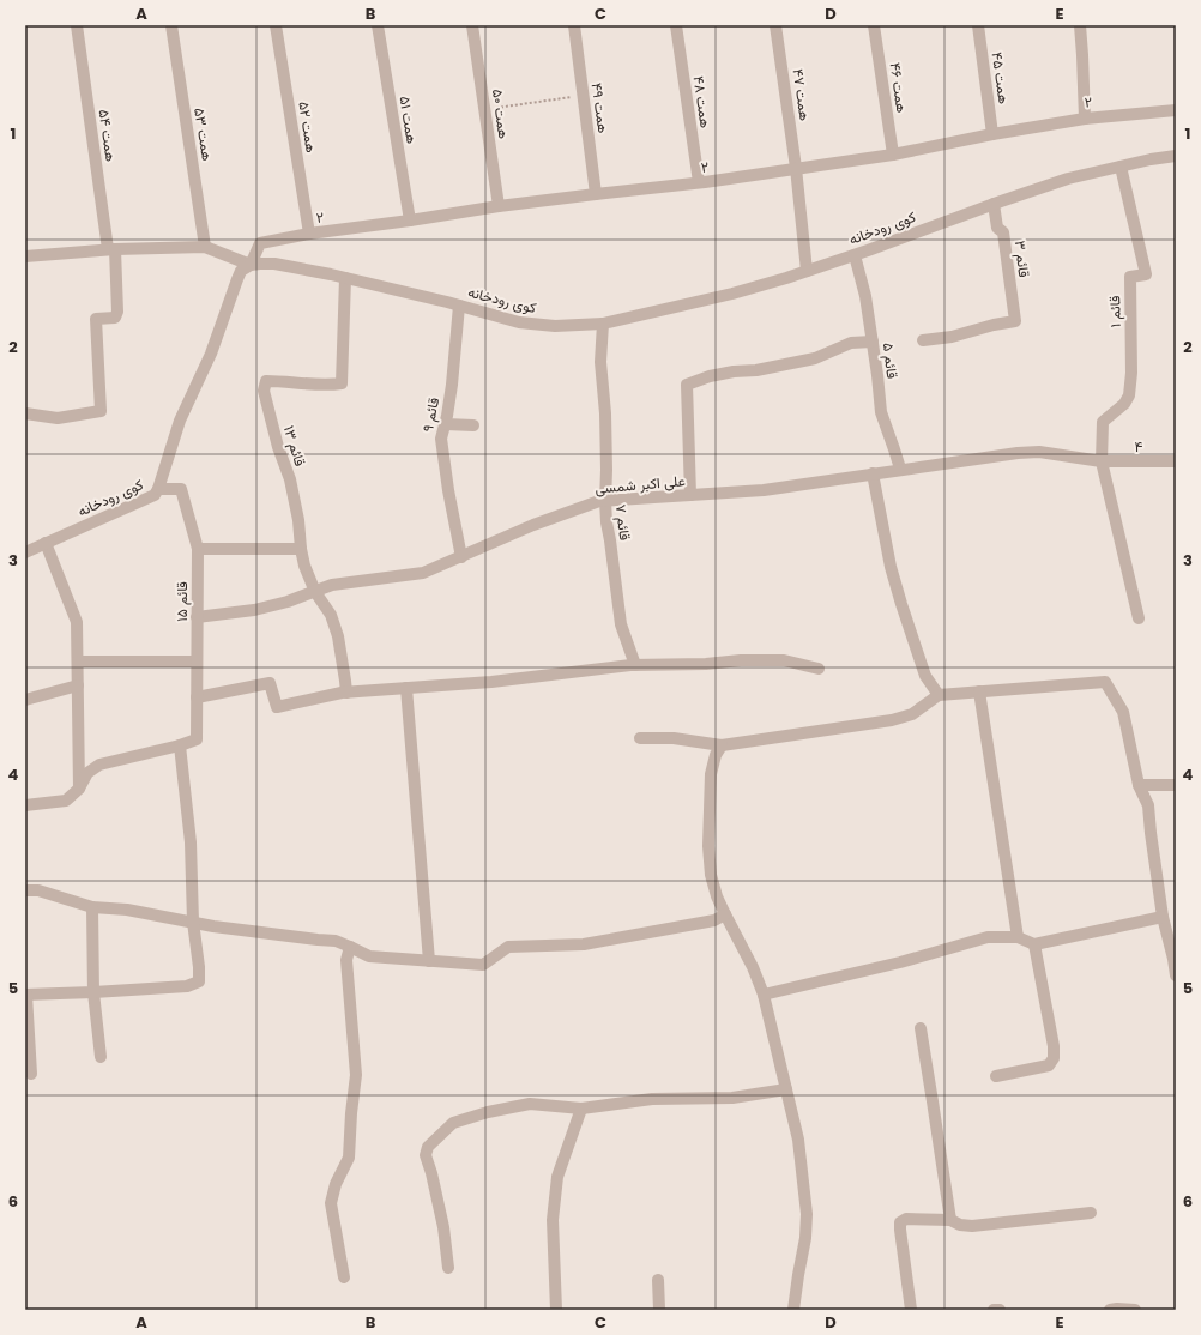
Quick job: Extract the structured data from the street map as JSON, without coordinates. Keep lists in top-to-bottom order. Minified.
{"streets":{"street":["همت ۴۵","همت ۴۶","همت ۴۷","همت ۴۸","۲","همت ۴۹","همت ۵۰","همت ۵۱","همت ۵۲","همت ۵۳","همت ۵۴","کوی رودخانه","قائم ۳","قائم ۱","قائم ۵","قائم ۹","قائم ۱۳","۴","علی اکبر شمسی","قائم ۷","قائم ۱۵"]},"crossings":[["همت ۴۵","۲"],["همت ۴۶","۲"],["همت ۴۷","۲"],["همت ۴۷","کوی رودخانه"],["همت ۴۸","۲"],["۲","همت ۴۹"],["۲","همت ۵۰"],["۲","همت ۵۱"],["۲","همت ۵۲"],["۲","کوی رودخانه"],["کوی رودخانه","قائم ۳"],["کوی رودخانه","قائم ۱"],["کوی رودخانه","قائم ۵"],["کوی رودخانه","قائم ۹"],["کوی رودخانه","قائم ۱۳"],["کوی رودخانه","قائم ۷"],["کوی رودخانه","قائم ۱۵"],["قائم ۱","۴"],["قائم ۱","علی اکبر شمسی"],["قائم ۵","علی اکبر شمسی"],["قائم ۹","علی اکبر شمسی"],["قائم ۱۳","علی اکبر شمسی"],["۴","علی اکبر شمسی"],["علی اکبر شمسی","قائم ۷"],["علی اکبر شمسی","قائم ۱۵"]],"grid":{"columns":["A","B","C","D","E"],"rows":["1","2","3","4","5","6"]}}
